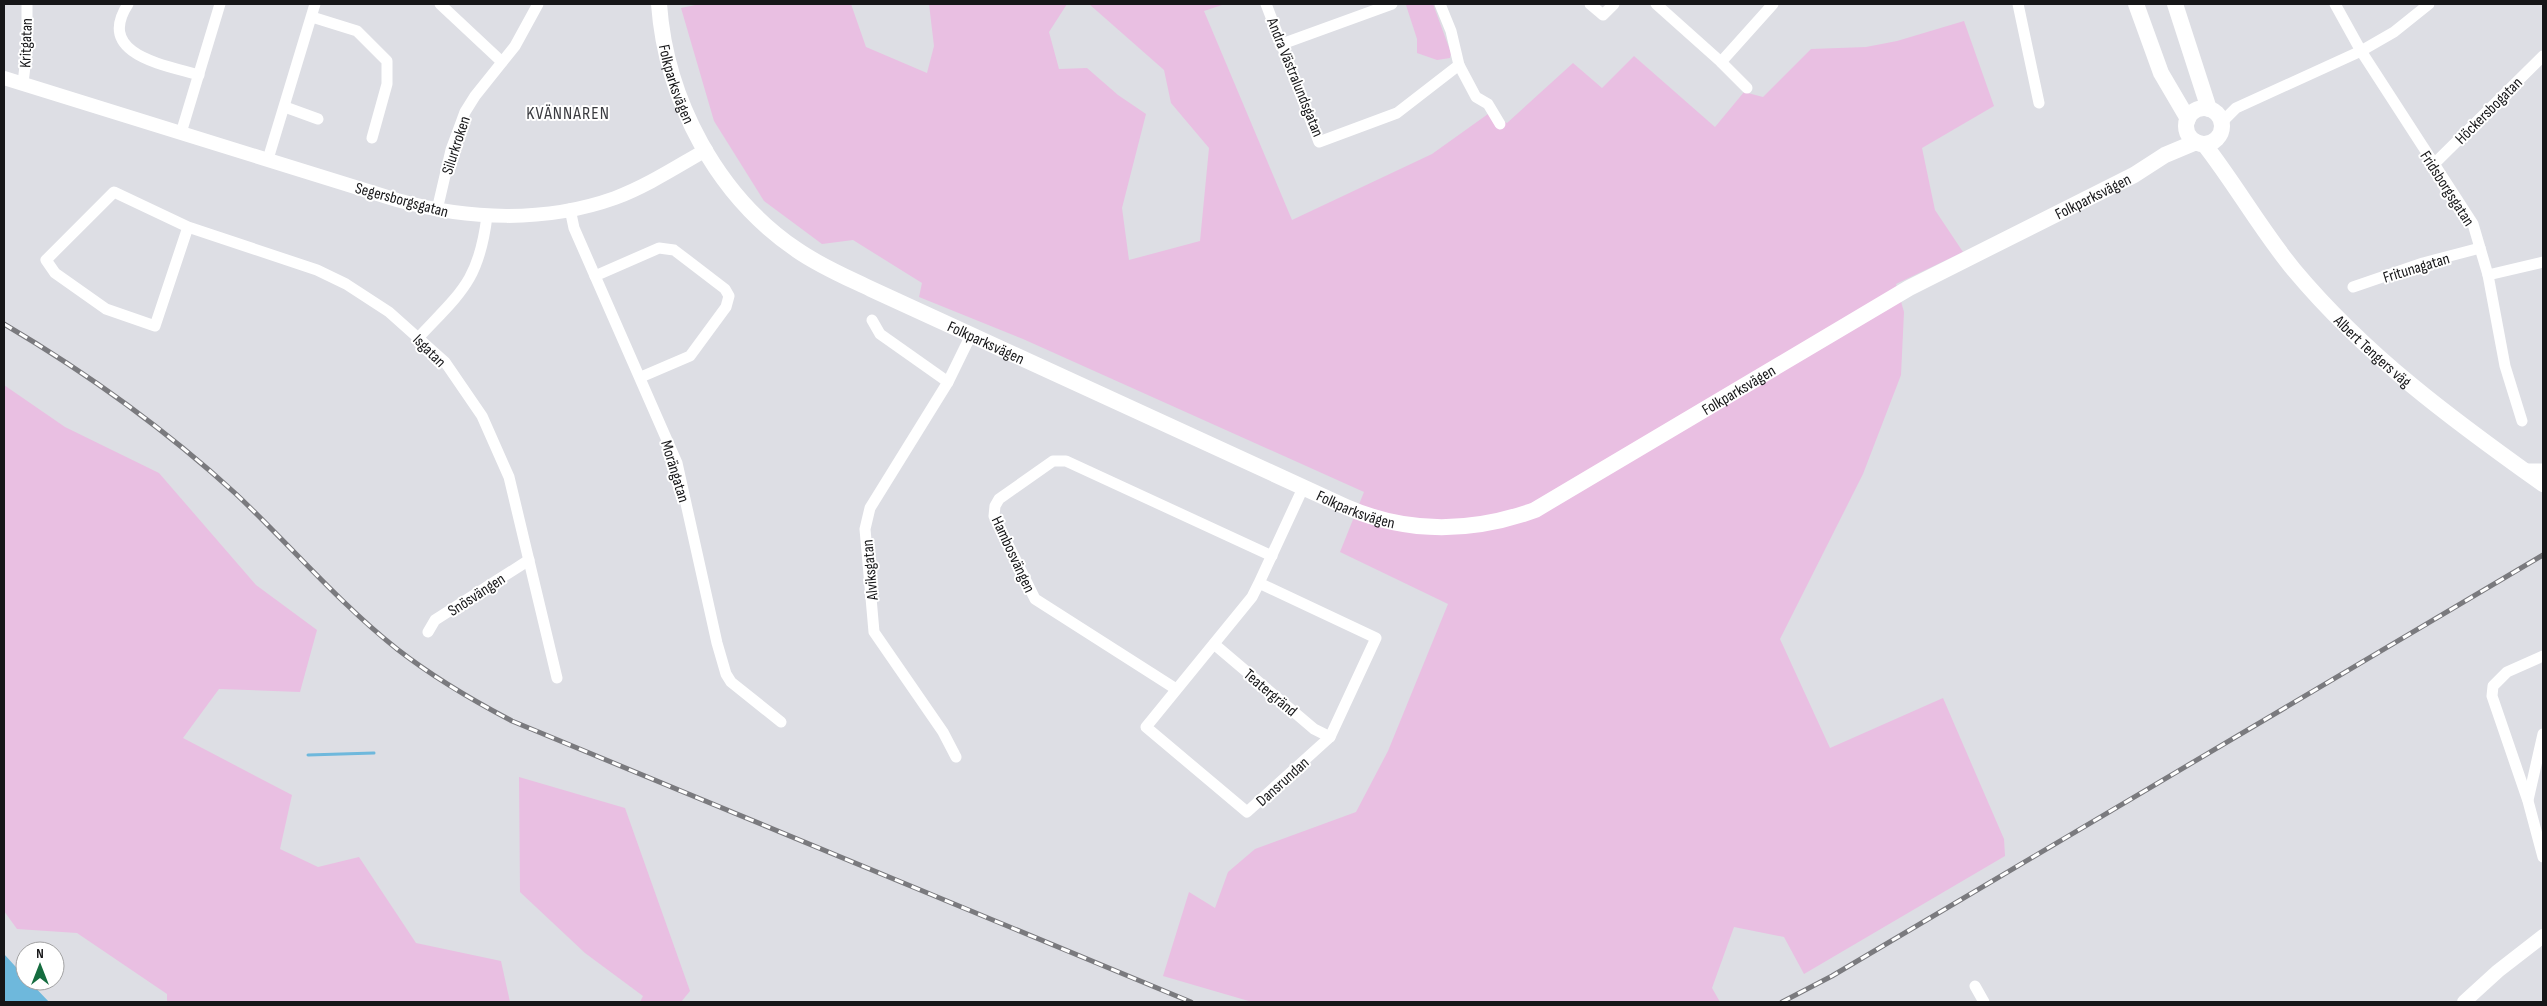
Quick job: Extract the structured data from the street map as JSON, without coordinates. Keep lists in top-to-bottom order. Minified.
{"streets":{"main road":["Folkparksvägen","Albert Tengers väg"],"street":["Kritgatan","Andra Västralundsgatan","Höckersbogatan","Silurkroken","Fridsborgsgatan","Segersborgsgatan","Fritunagatan","Isgatan","Morängatan","Hambosvängen","Alviksgatan","Snösvängen","Teatergränd","Dansrundan"]},"crossings":[["Kritgatan","Segersborgsgatan"],["Folkparksvägen","Fridsborgsgatan"],["Folkparksvägen","Segersborgsgatan"],["Folkparksvägen","Albert Tengers väg"],["Folkparksvägen","Alviksgatan"],["Folkparksvägen","Dansrundan"],["Höckersbogatan","Fridsborgsgatan"],["Silurkroken","Segersborgsgatan"],["Fridsborgsgatan","Fritunagatan"],["Segersborgsgatan","Morängatan"],["Isgatan","Snösvängen"],["Hambosvängen","Dansrundan"],["Teatergränd","Dansrundan"]],"districts":["KVÄNNAREN"],"north":"top"}
